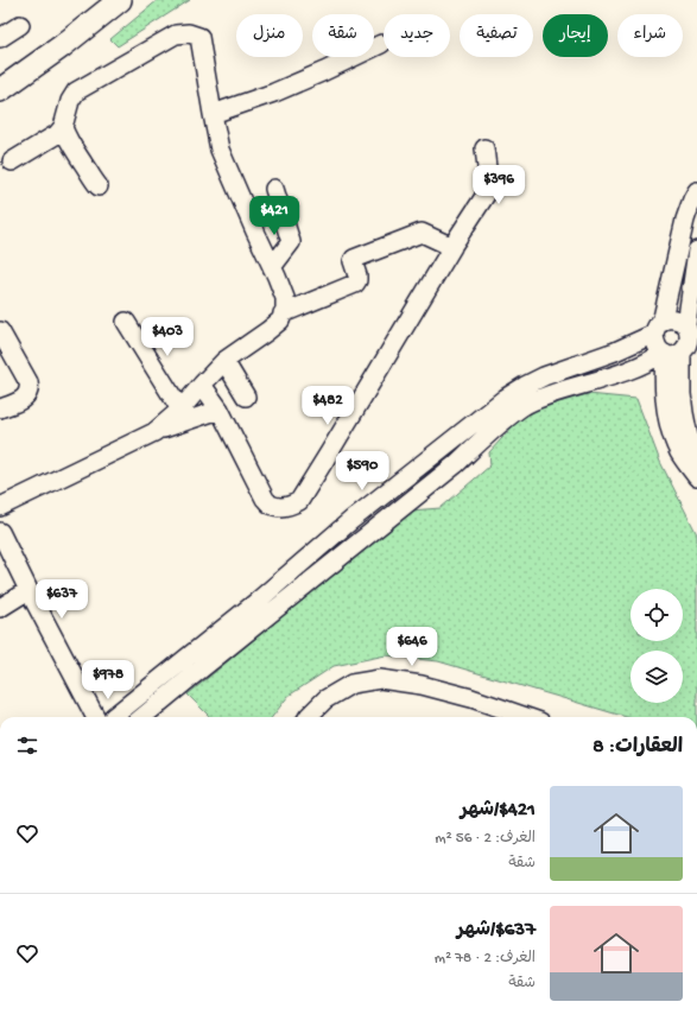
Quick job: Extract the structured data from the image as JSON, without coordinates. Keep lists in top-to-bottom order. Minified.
{"page":{"chip":["شراء","إيجار","تصفية","جديد","شقة","منزل"],"price":["$396","$421","$403","$482","$590","$637","$646","$978"],"heading":"العقارات: 8","list":[{"name":"$421/شهر","note":"الغرف: 2 · 56 m² · شقة"},{"name":"$637/شهر","note":"الغرف: 2 · 78 m² · شقة"}]}}
